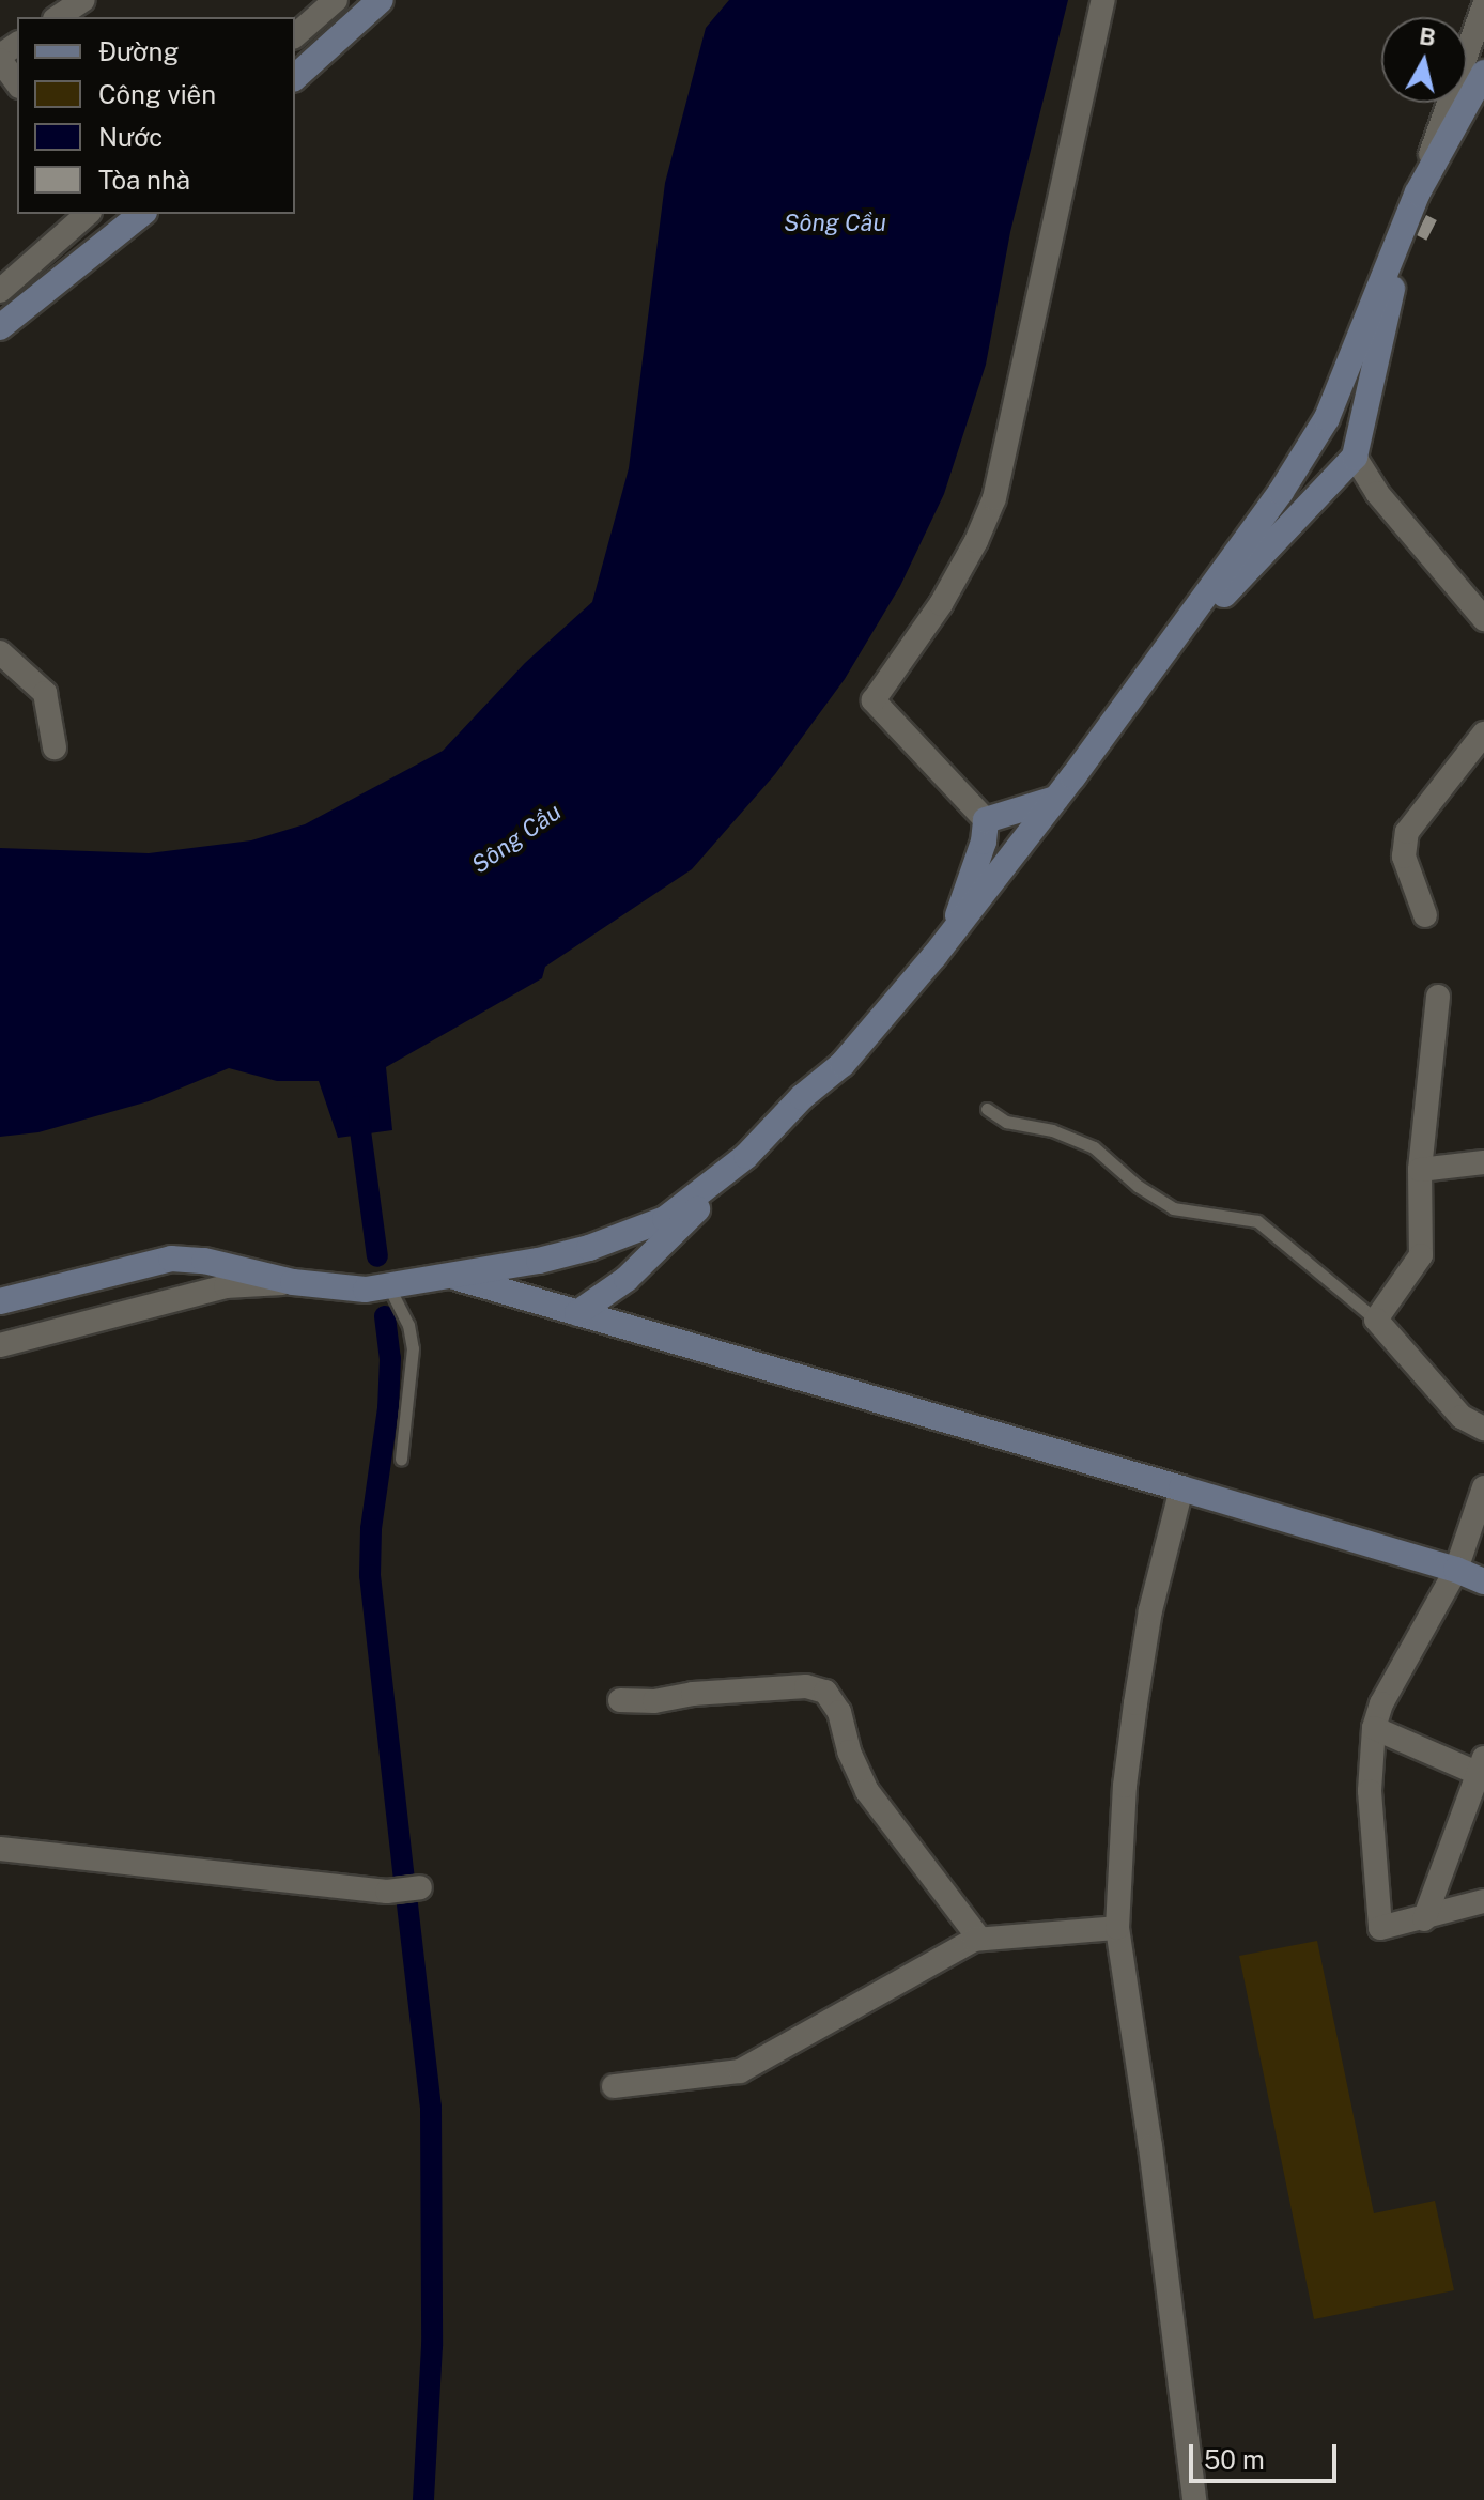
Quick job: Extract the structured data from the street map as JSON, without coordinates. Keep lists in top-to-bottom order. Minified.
{"water":["Sông Cầu"],"legend":["Đường","Công viên","Nước","Tòa nhà"],"scale_bar":"50 m","north":"top"}
